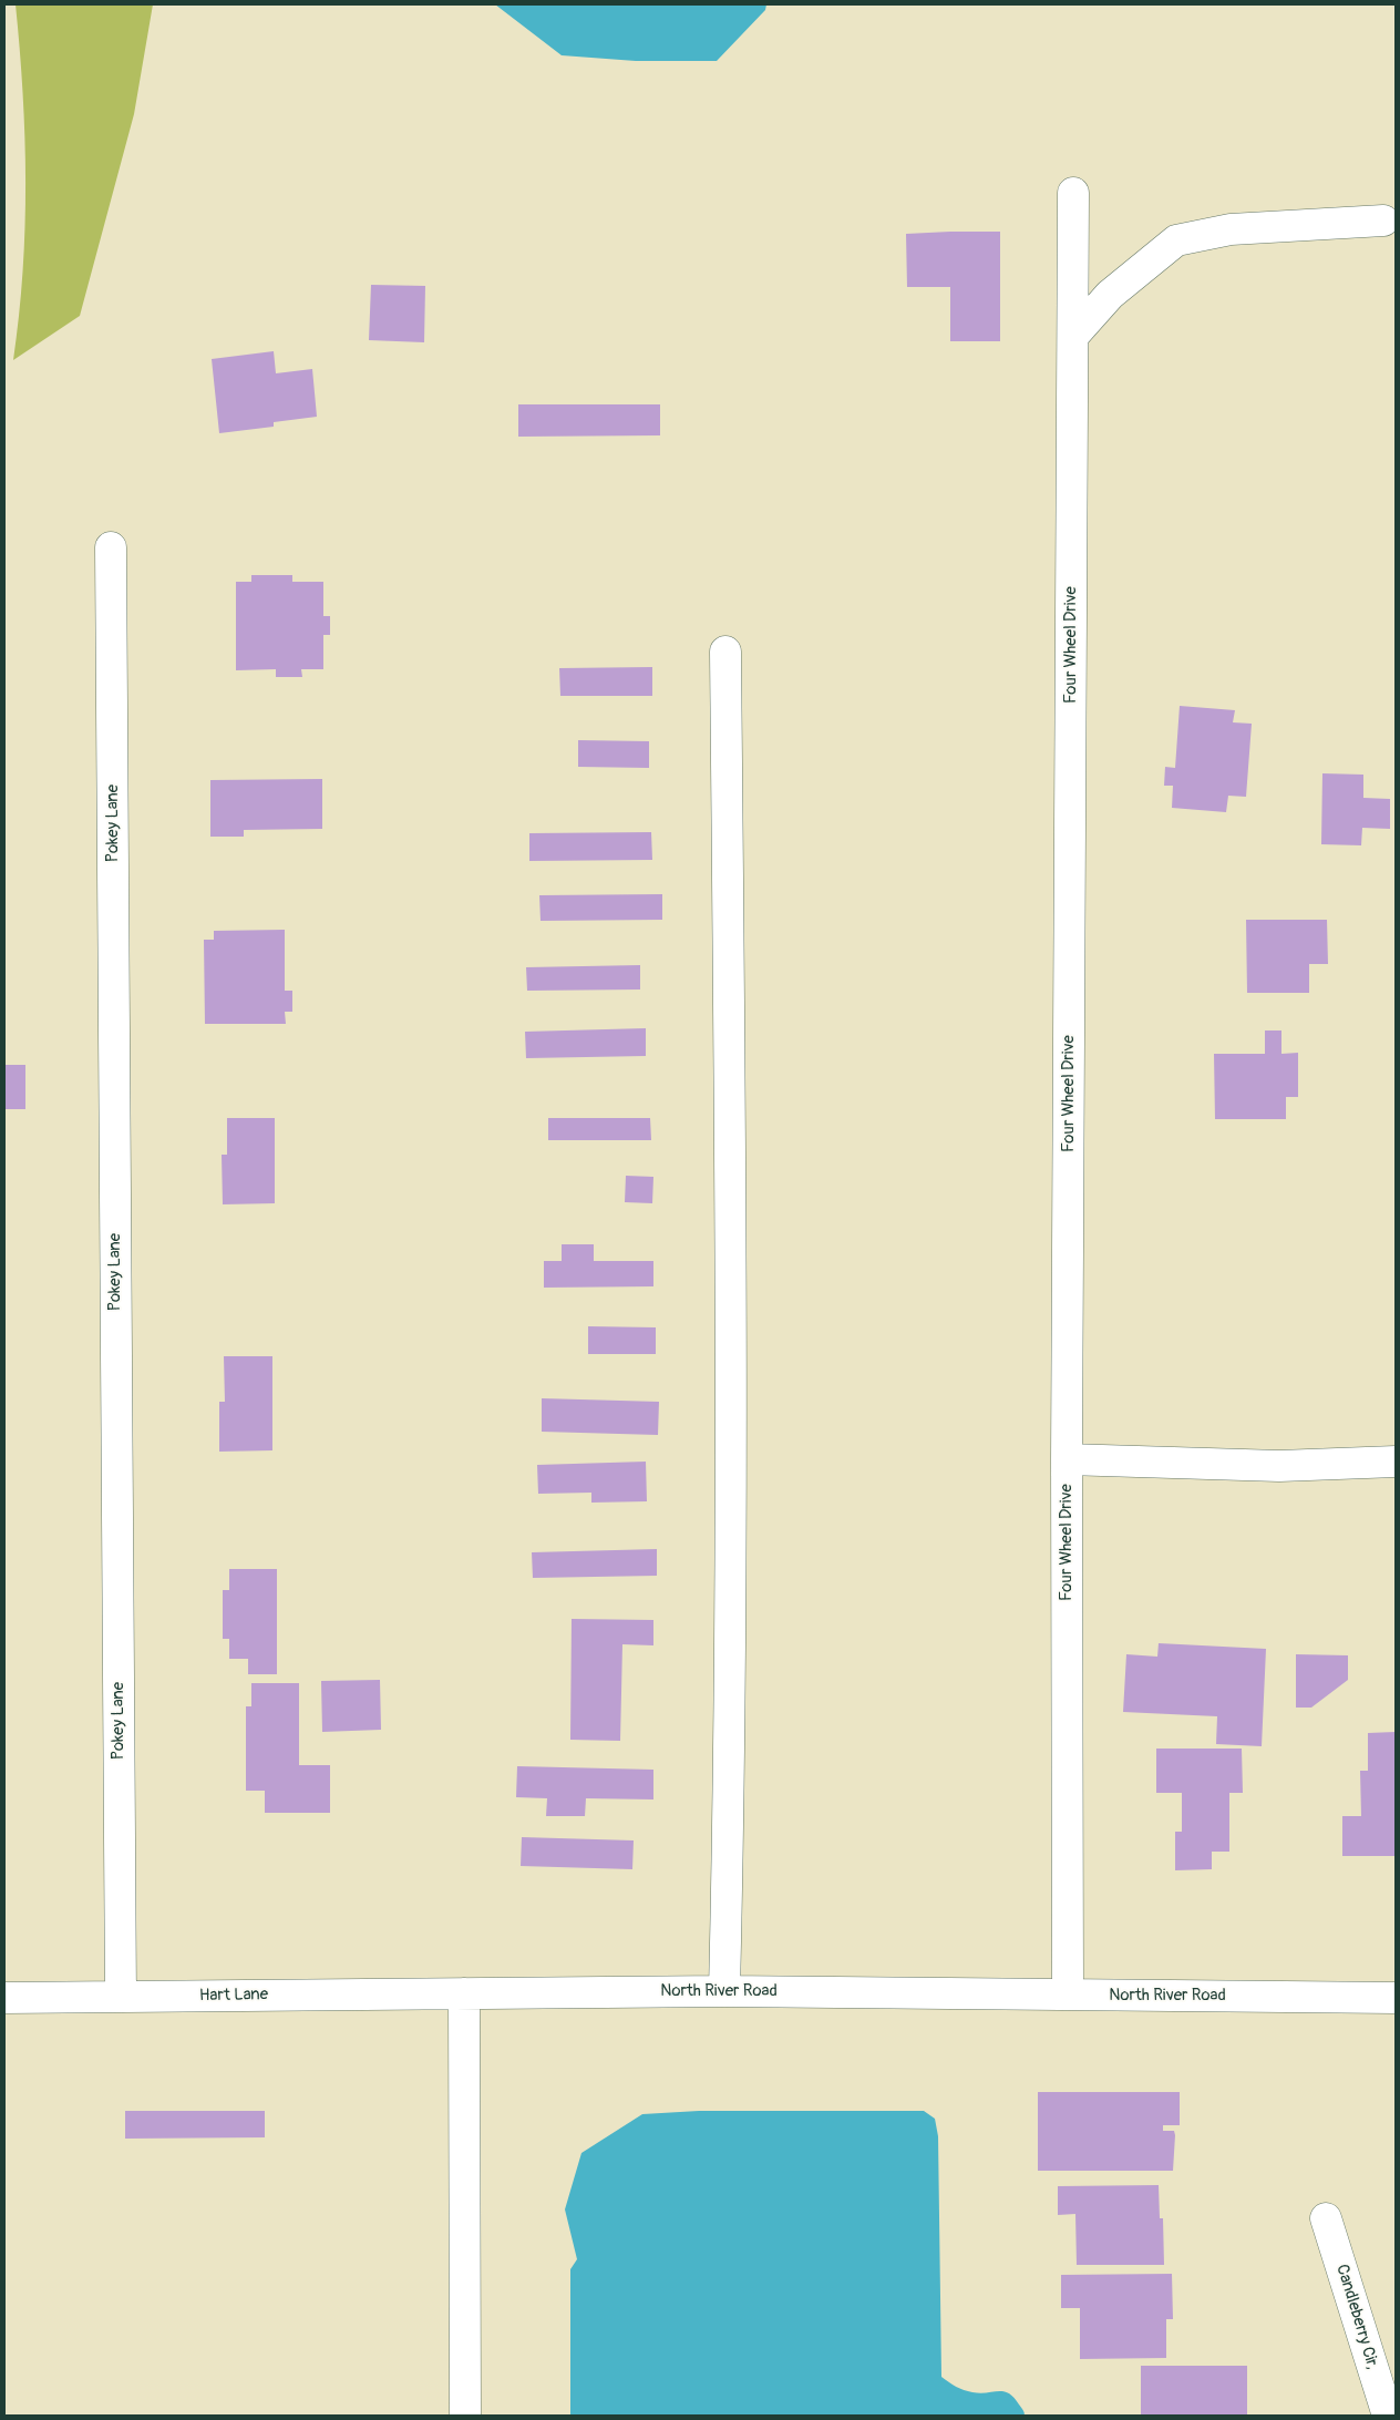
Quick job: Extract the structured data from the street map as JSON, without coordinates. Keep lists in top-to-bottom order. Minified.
{"streets":{"street":["Four Wheel Drive","Pokey Lane","North River Road","Hart Lane","Candleberry Cir,"]},"crossings":[["Four Wheel Drive","North River Road"],["Pokey Lane","Hart Lane"],["North River Road","Hart Lane"]]}
